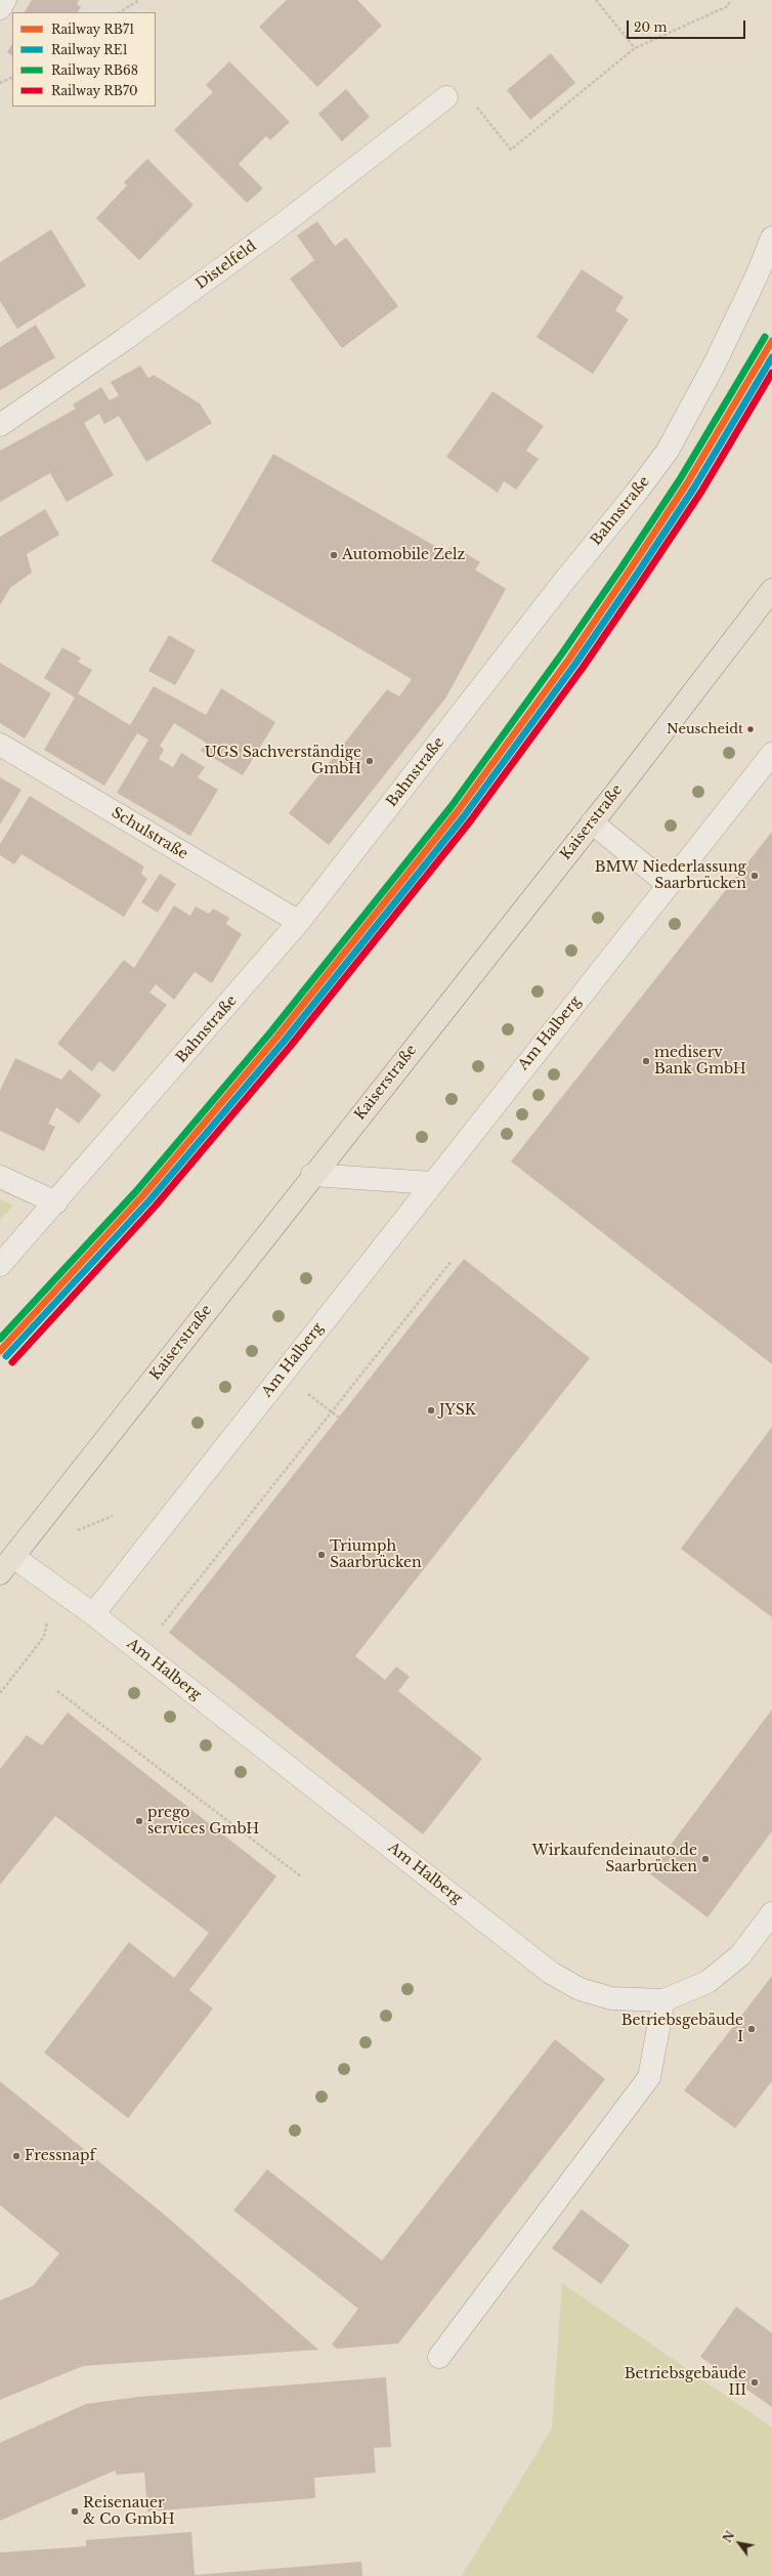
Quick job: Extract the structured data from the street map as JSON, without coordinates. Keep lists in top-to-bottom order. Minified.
{"streets":{"main road":["Kaiserstraße"],"street":["Distelfeld","Bahnstraße","Schulstraße","Am Halberg"]},"crossings":[["Bahnstraße","Schulstraße"],["Kaiserstraße","Am Halberg"]],"places":["Automobile Zelz","Neuscheidt","UGS Sachverständige GmbH","BMW Niederlassung Saarbrücken","mediserv Bank GmbH","JYSK","Triumph Saarbrücken","prego services GmbH","Wirkaufendeinauto.de Saarbrücken","Betriebsgebäude I","Fressnapf","Betriebsgebäude III","Reisenauer & Co GmbH"],"lines":["rail line RB68","rail line RB71","rail line RE1","rail line RB70"],"legend":["Railway RB71","Railway RE1","Railway RB68","Railway RB70"],"scale_bar":"20 m","north":"top left"}
